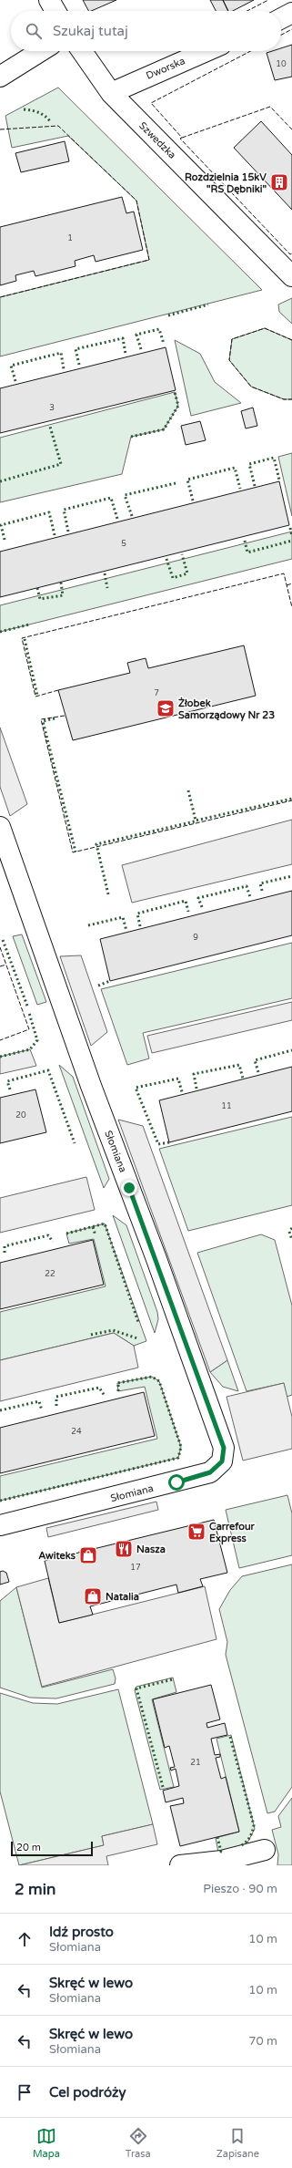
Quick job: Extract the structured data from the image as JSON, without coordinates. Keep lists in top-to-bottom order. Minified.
{"streets":{"street":["Dworska","Szwedzka","Słomiana"]},"crossings":[["Dworska","Szwedzka"]],"places":{"building":["Rozdzielnia 15kV \"RS Dębniki\""],"school or university":["Żłobek Samorządowy Nr 23"],"supermarket":["Carrefour Express"],"restaurant":["Nasza"],"shop":["Awiteks","Natalia"]},"house_numbers":["10","1","3","5","7","9","11","20","22","24","17","21"],"scale_bar":"20 m","page":{"search":"Szukaj tutaj","scale":"20 m","heading":["2 min","Pieszo · 90 m"],"list":[["Idź prosto","Słomiana","10 m"],["Skręć w lewo","Słomiana","10 m"],["Skręć w lewo","Słomiana","70 m"],"Cel podróży"],"nav":["Mapa","Trasa","Zapisane"]}}
